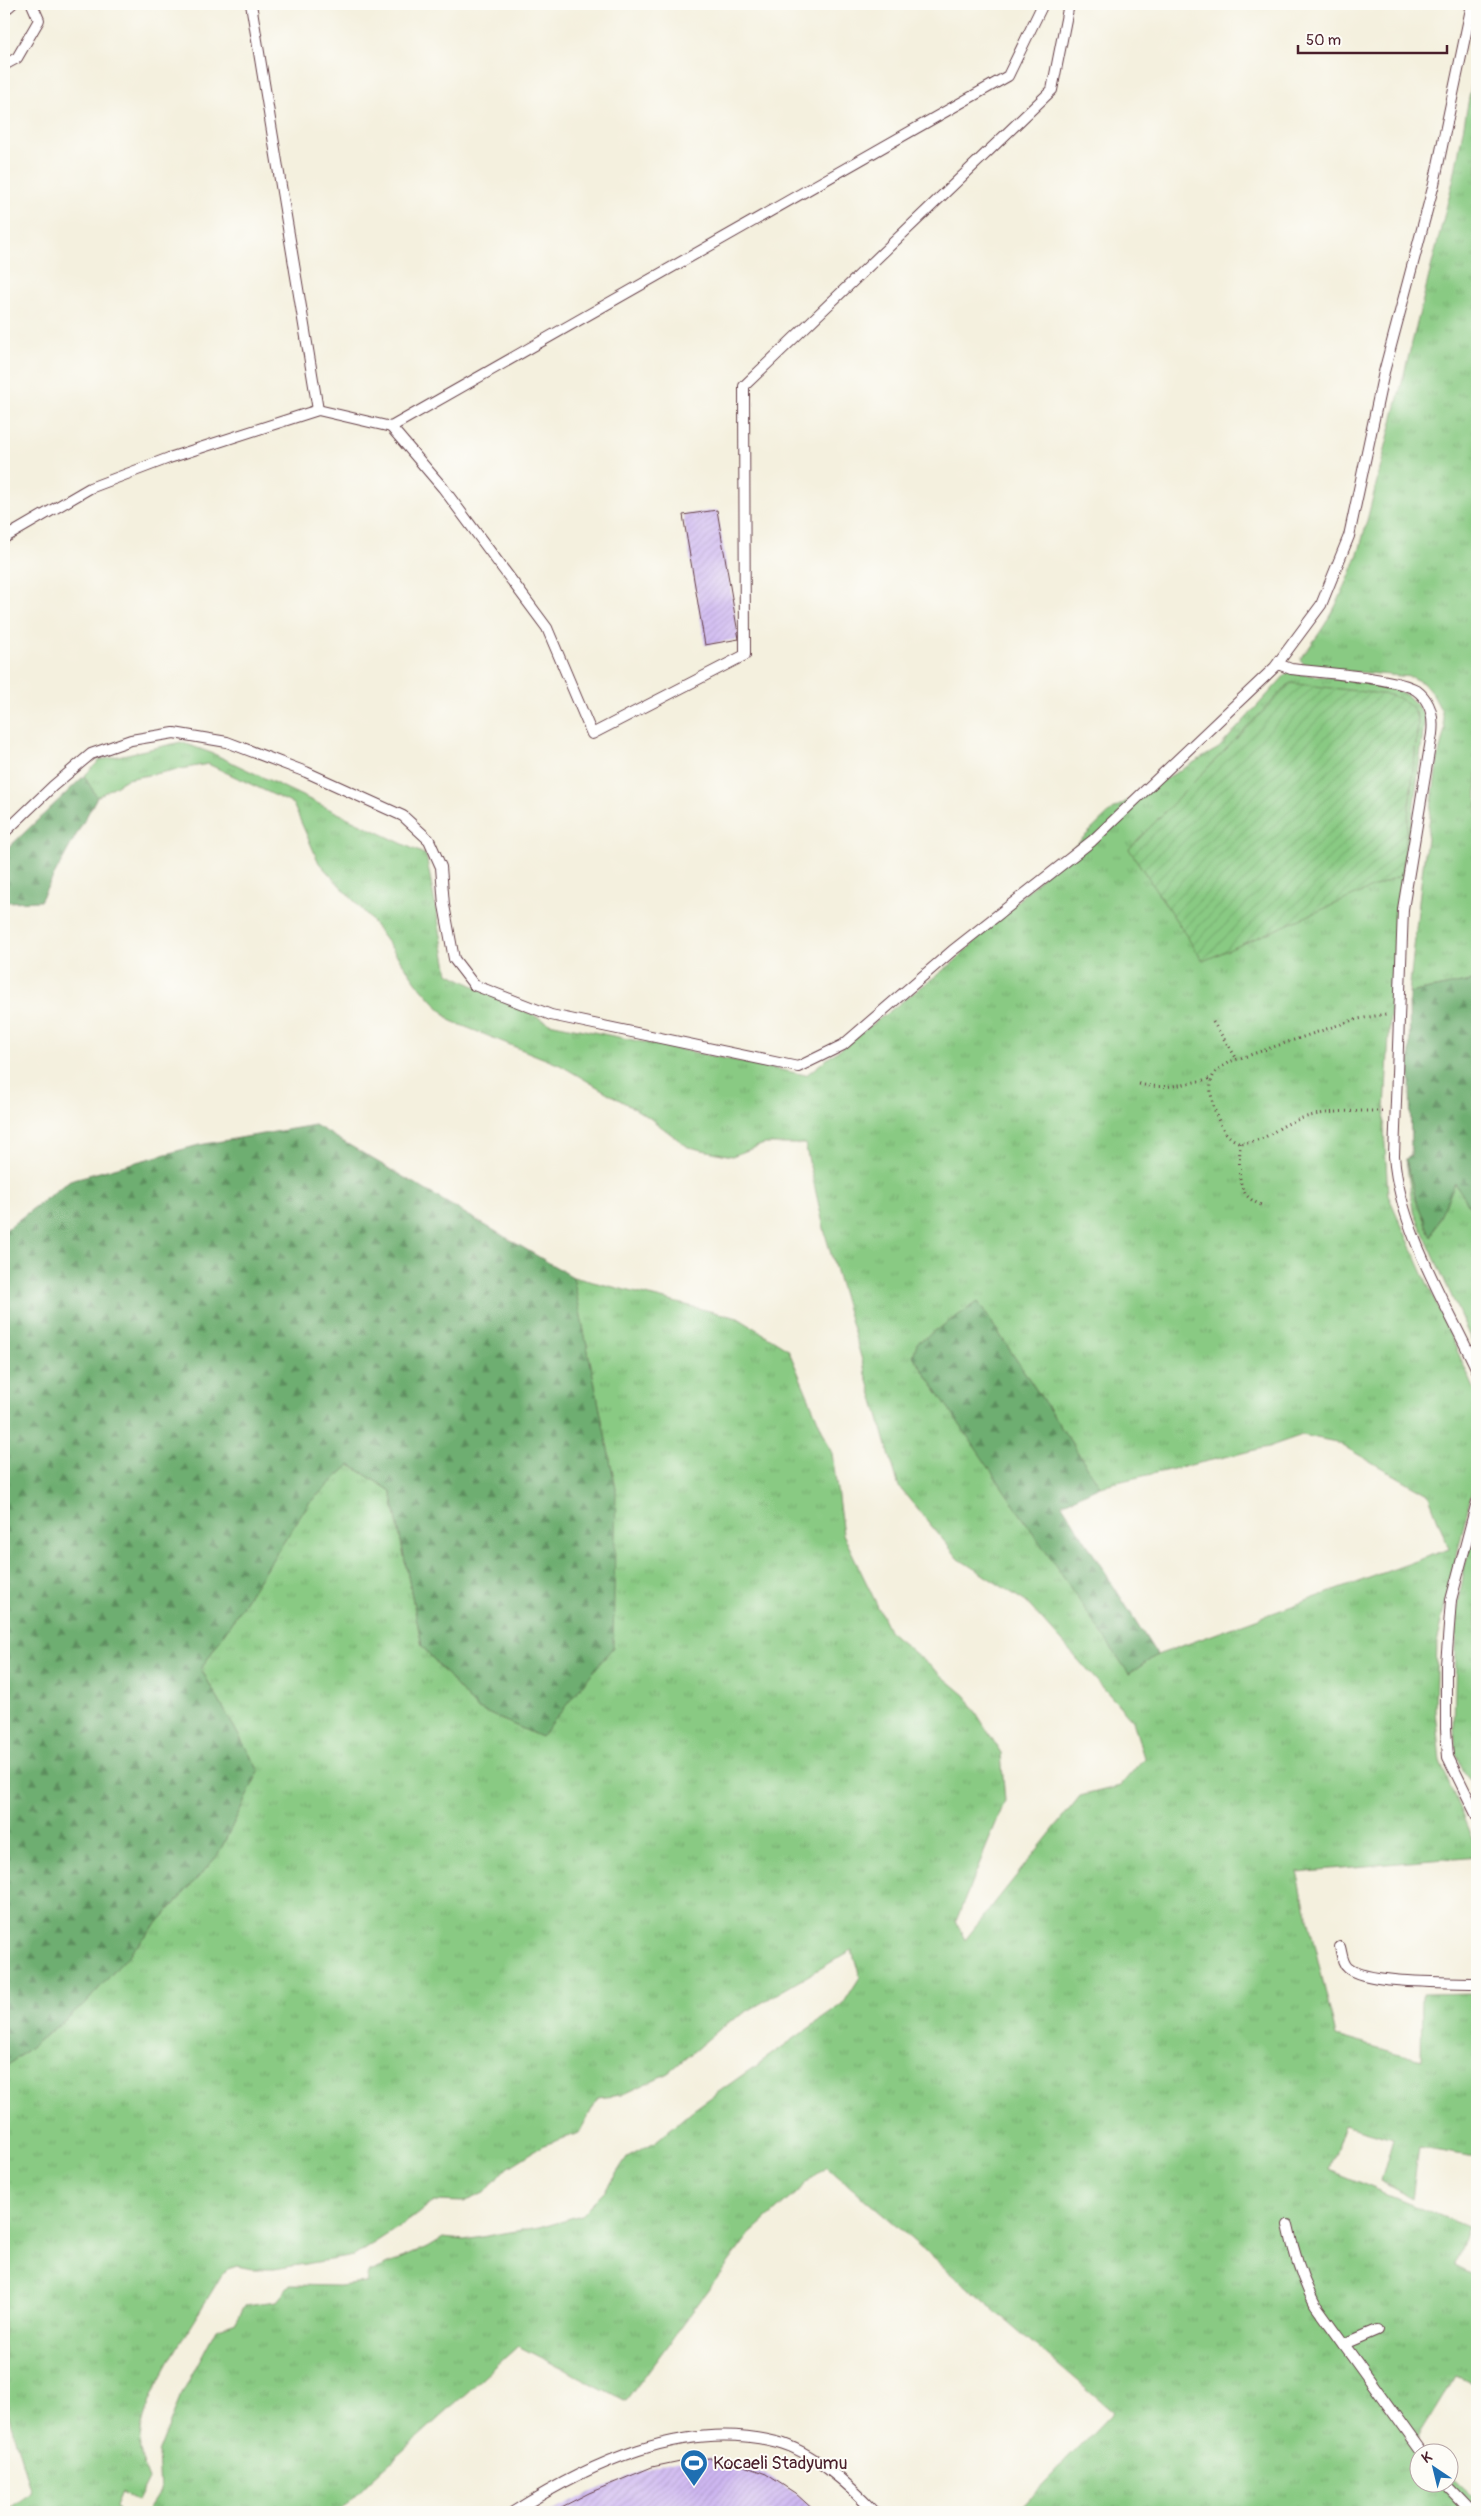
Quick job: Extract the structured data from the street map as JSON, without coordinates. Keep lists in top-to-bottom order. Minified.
{"places":{"sports":["Kocaeli Stadyumu"]},"scale_bar":"50 m","north":"top left"}
